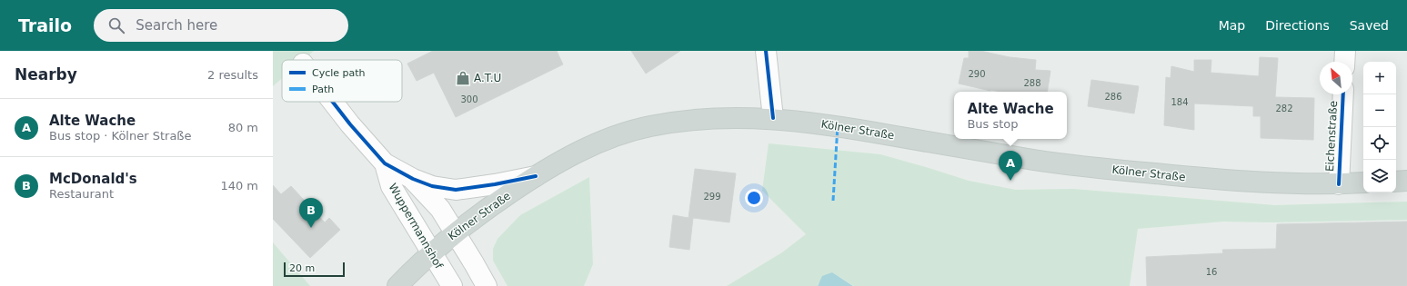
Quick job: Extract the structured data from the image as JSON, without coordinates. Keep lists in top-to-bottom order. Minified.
{"streets":{"main road":["Kölner Straße"],"street":["Eichenstraße","Wuppermannshof"]},"crossings":[["Kölner Straße","Eichenstraße"],["Kölner Straße","Wuppermannshof"]],"places":{"shop":["A.T.U"]},"house_numbers":["290","288","286","300","184","282","299","16"],"legend":["Cycle path","Path"],"scale_bar":"20 m","north":"top left","page":{"header":"Trailo","search":"Search here","nav":["Map","Directions","Saved"],"heading":["Nearby","2 results"],"map_buttons":["+","−"],"popup":["Alte Wache","Bus stop"],"list":[{"mark":"A","name":"Alte Wache","note":"Bus stop · Kölner Straße","value":"80 m"},{"mark":"B","name":"McDonald's","note":"Restaurant","value":"140 m"}],"pins":["A","B"],"scale":"20 m"}}
